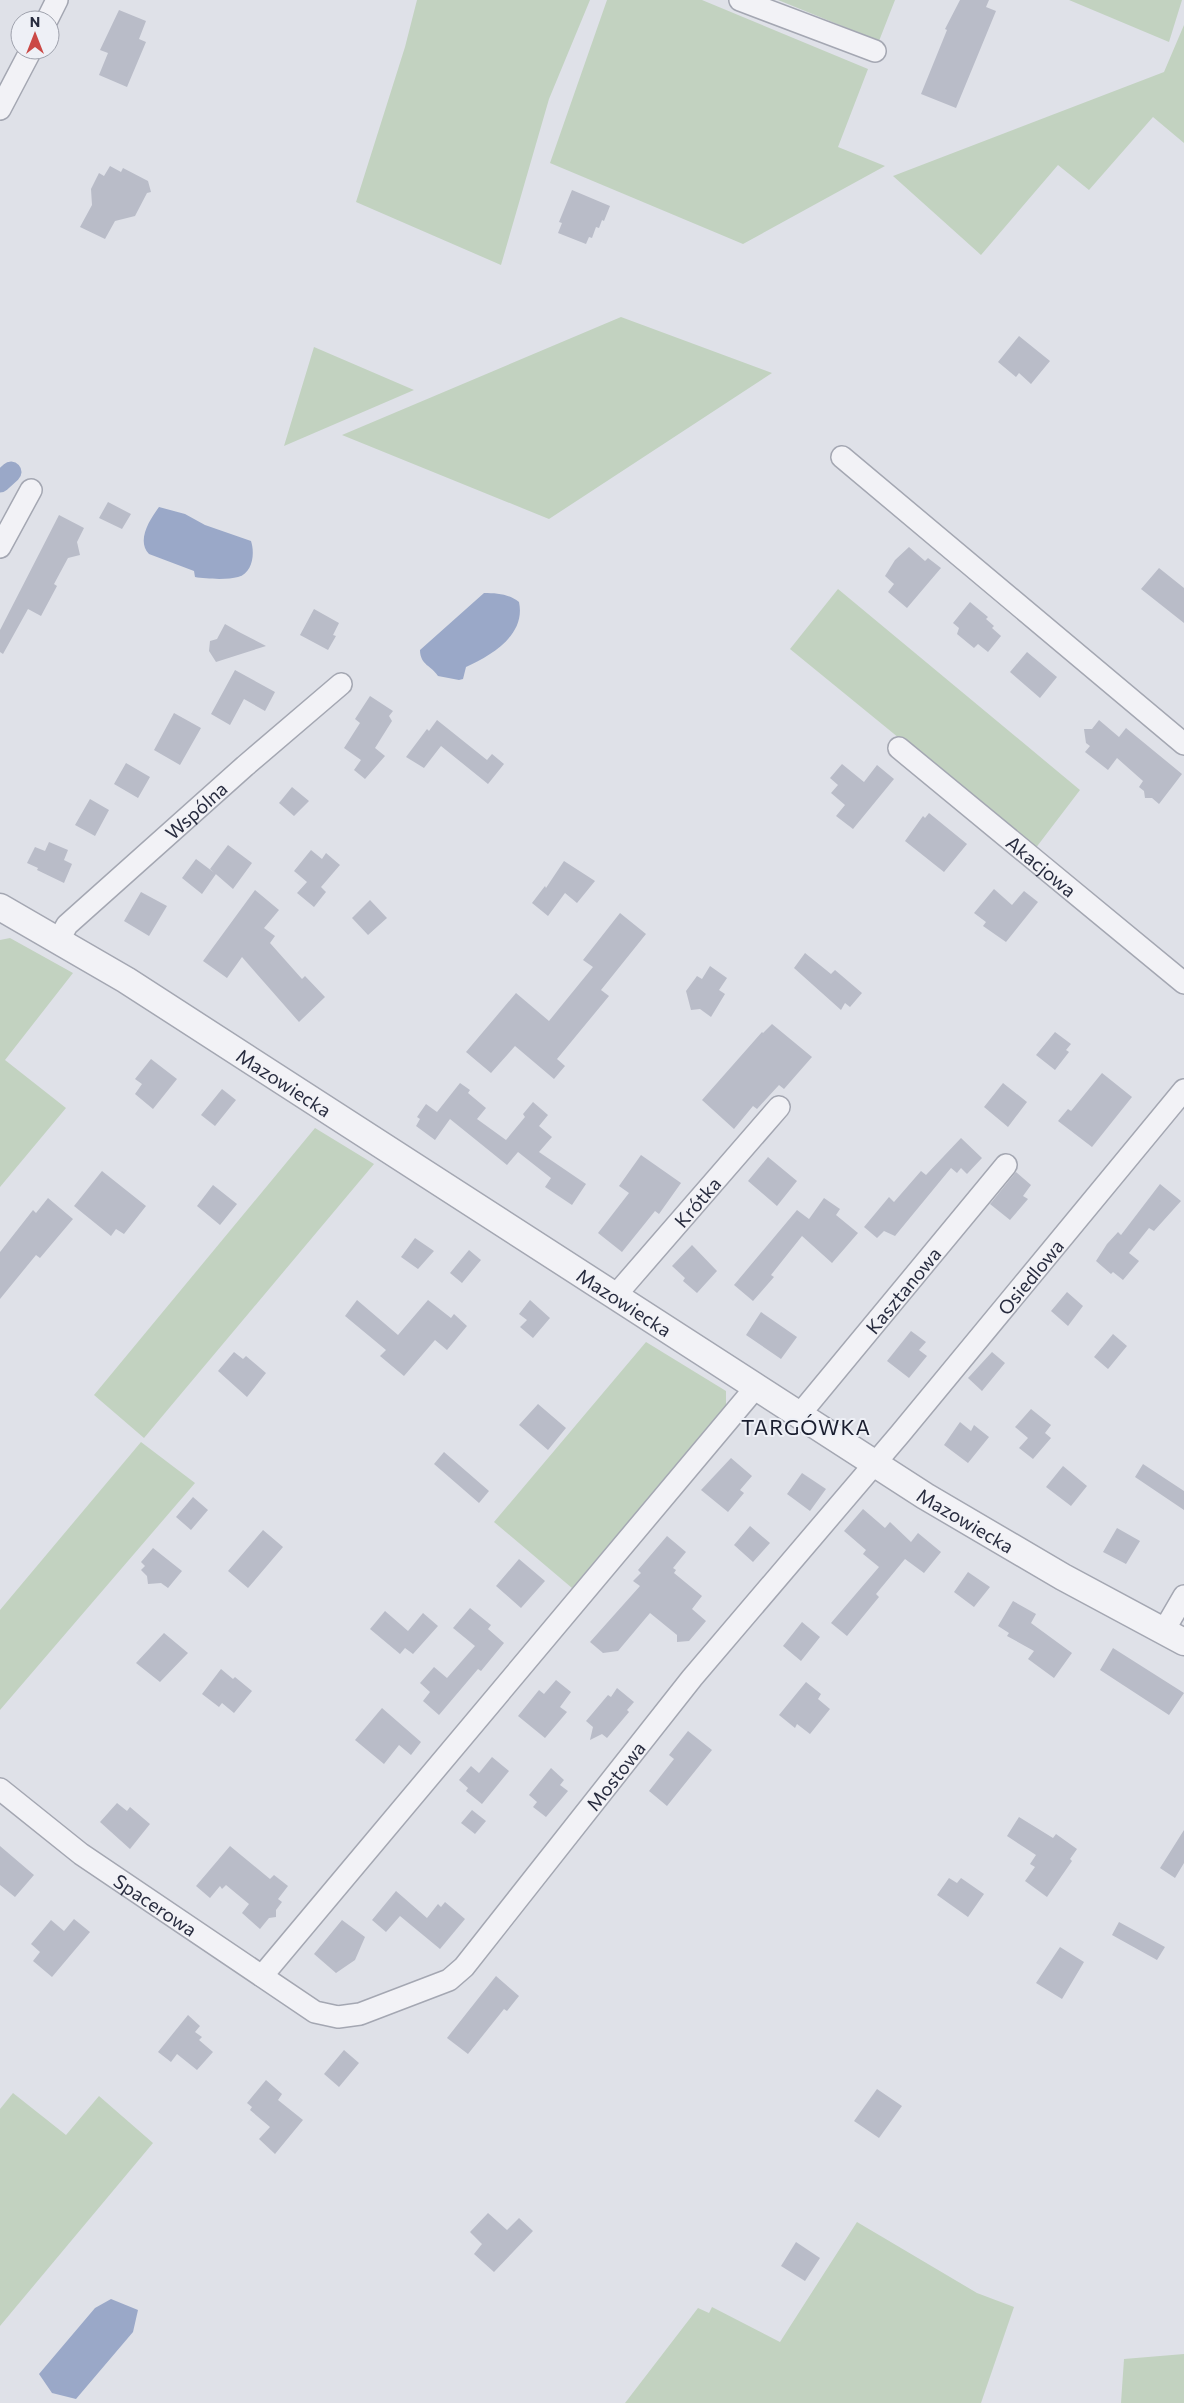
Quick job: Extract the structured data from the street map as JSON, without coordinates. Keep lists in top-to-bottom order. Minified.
{"streets":{"street":["Wspólna","Akacjowa","Mazowiecka","Krótka","Osiedlowa","Kasztanowa","Mostowa","Spacerowa"]},"crossings":[["Wspólna","Mazowiecka"],["Mazowiecka","Krótka"],["Mazowiecka","Osiedlowa"],["Mazowiecka","Kasztanowa"],["Mazowiecka","Mostowa"],["Osiedlowa","Mostowa"],["Mostowa","Spacerowa"]],"districts":["TARGÓWKA"],"north":"top"}
